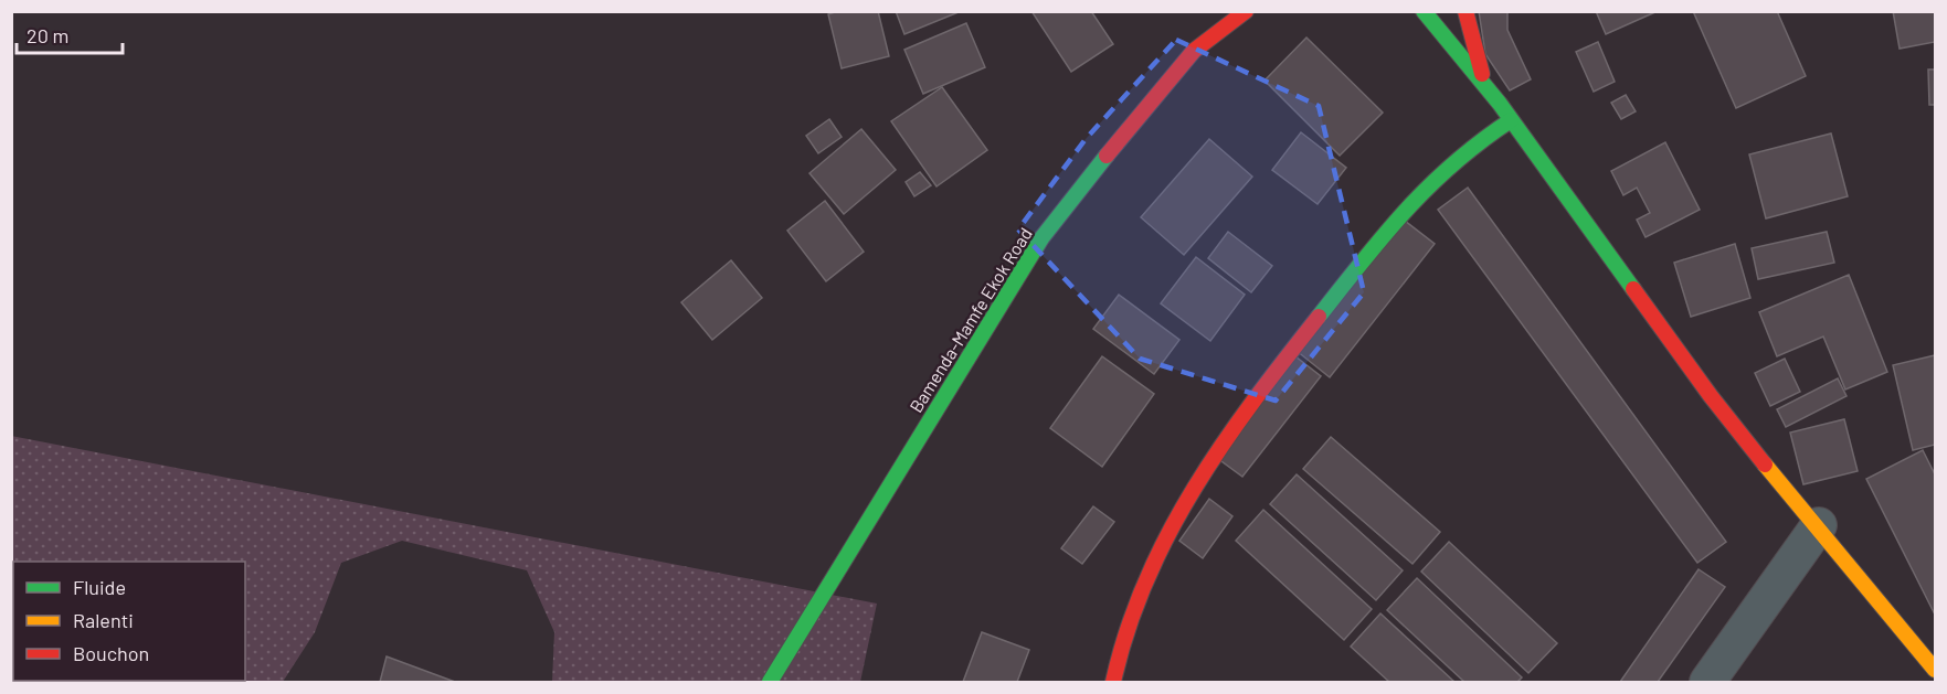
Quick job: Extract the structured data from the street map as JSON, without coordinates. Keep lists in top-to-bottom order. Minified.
{"streets":{"main road":["Bamenda-Mamfe Ekok Road"]},"legend":["Fluide","Ralenti","Bouchon"],"scale_bar":"20 m"}
